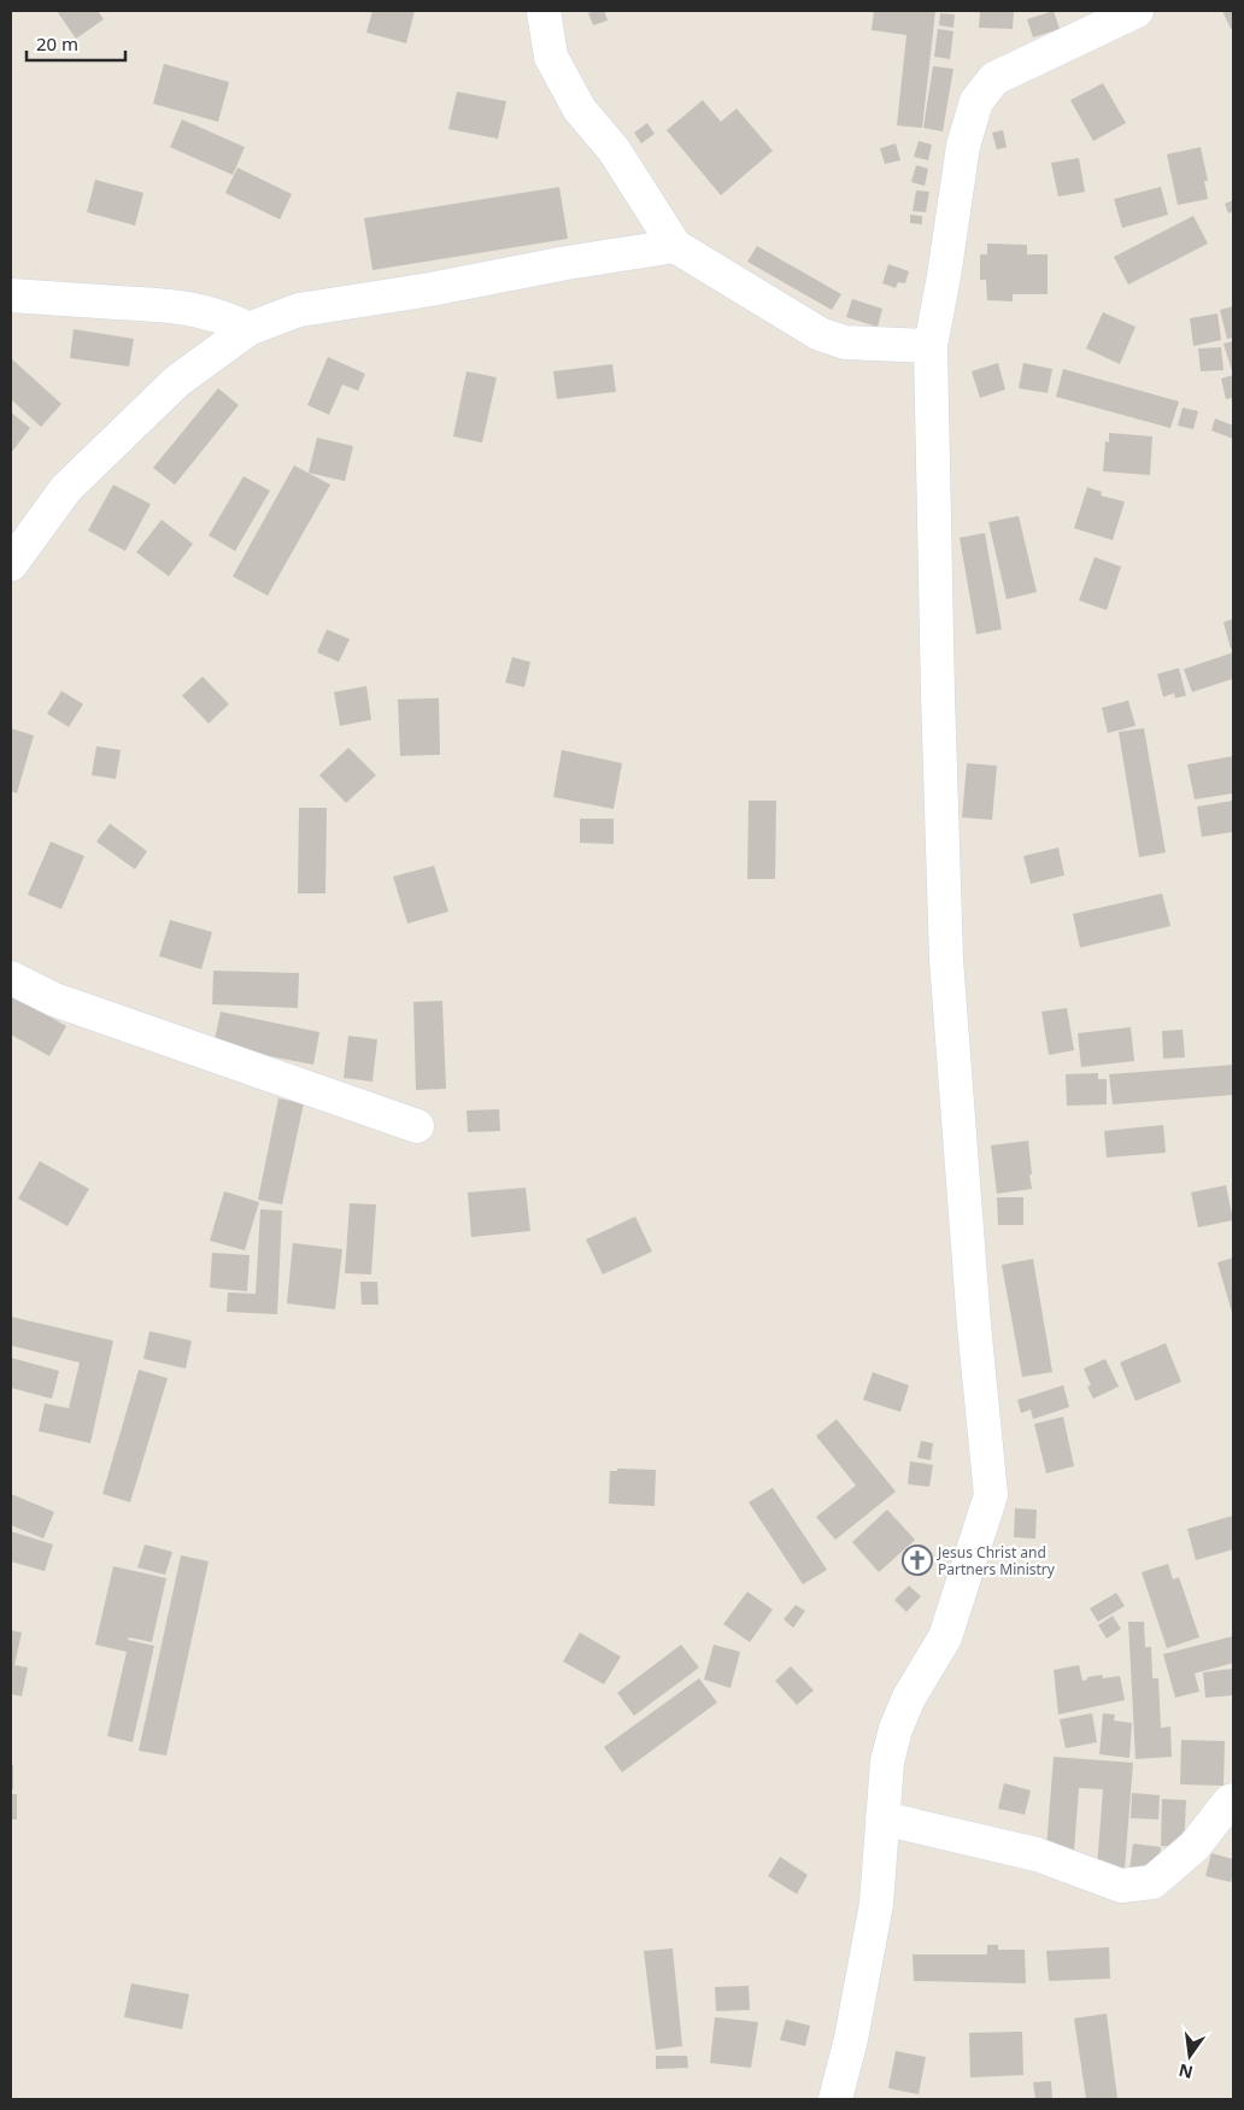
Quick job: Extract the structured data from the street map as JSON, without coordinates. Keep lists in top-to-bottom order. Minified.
{"places":{"church":["Jesus Christ and Partners Ministry"]},"scale_bar":"20 m","north":"bottom"}
